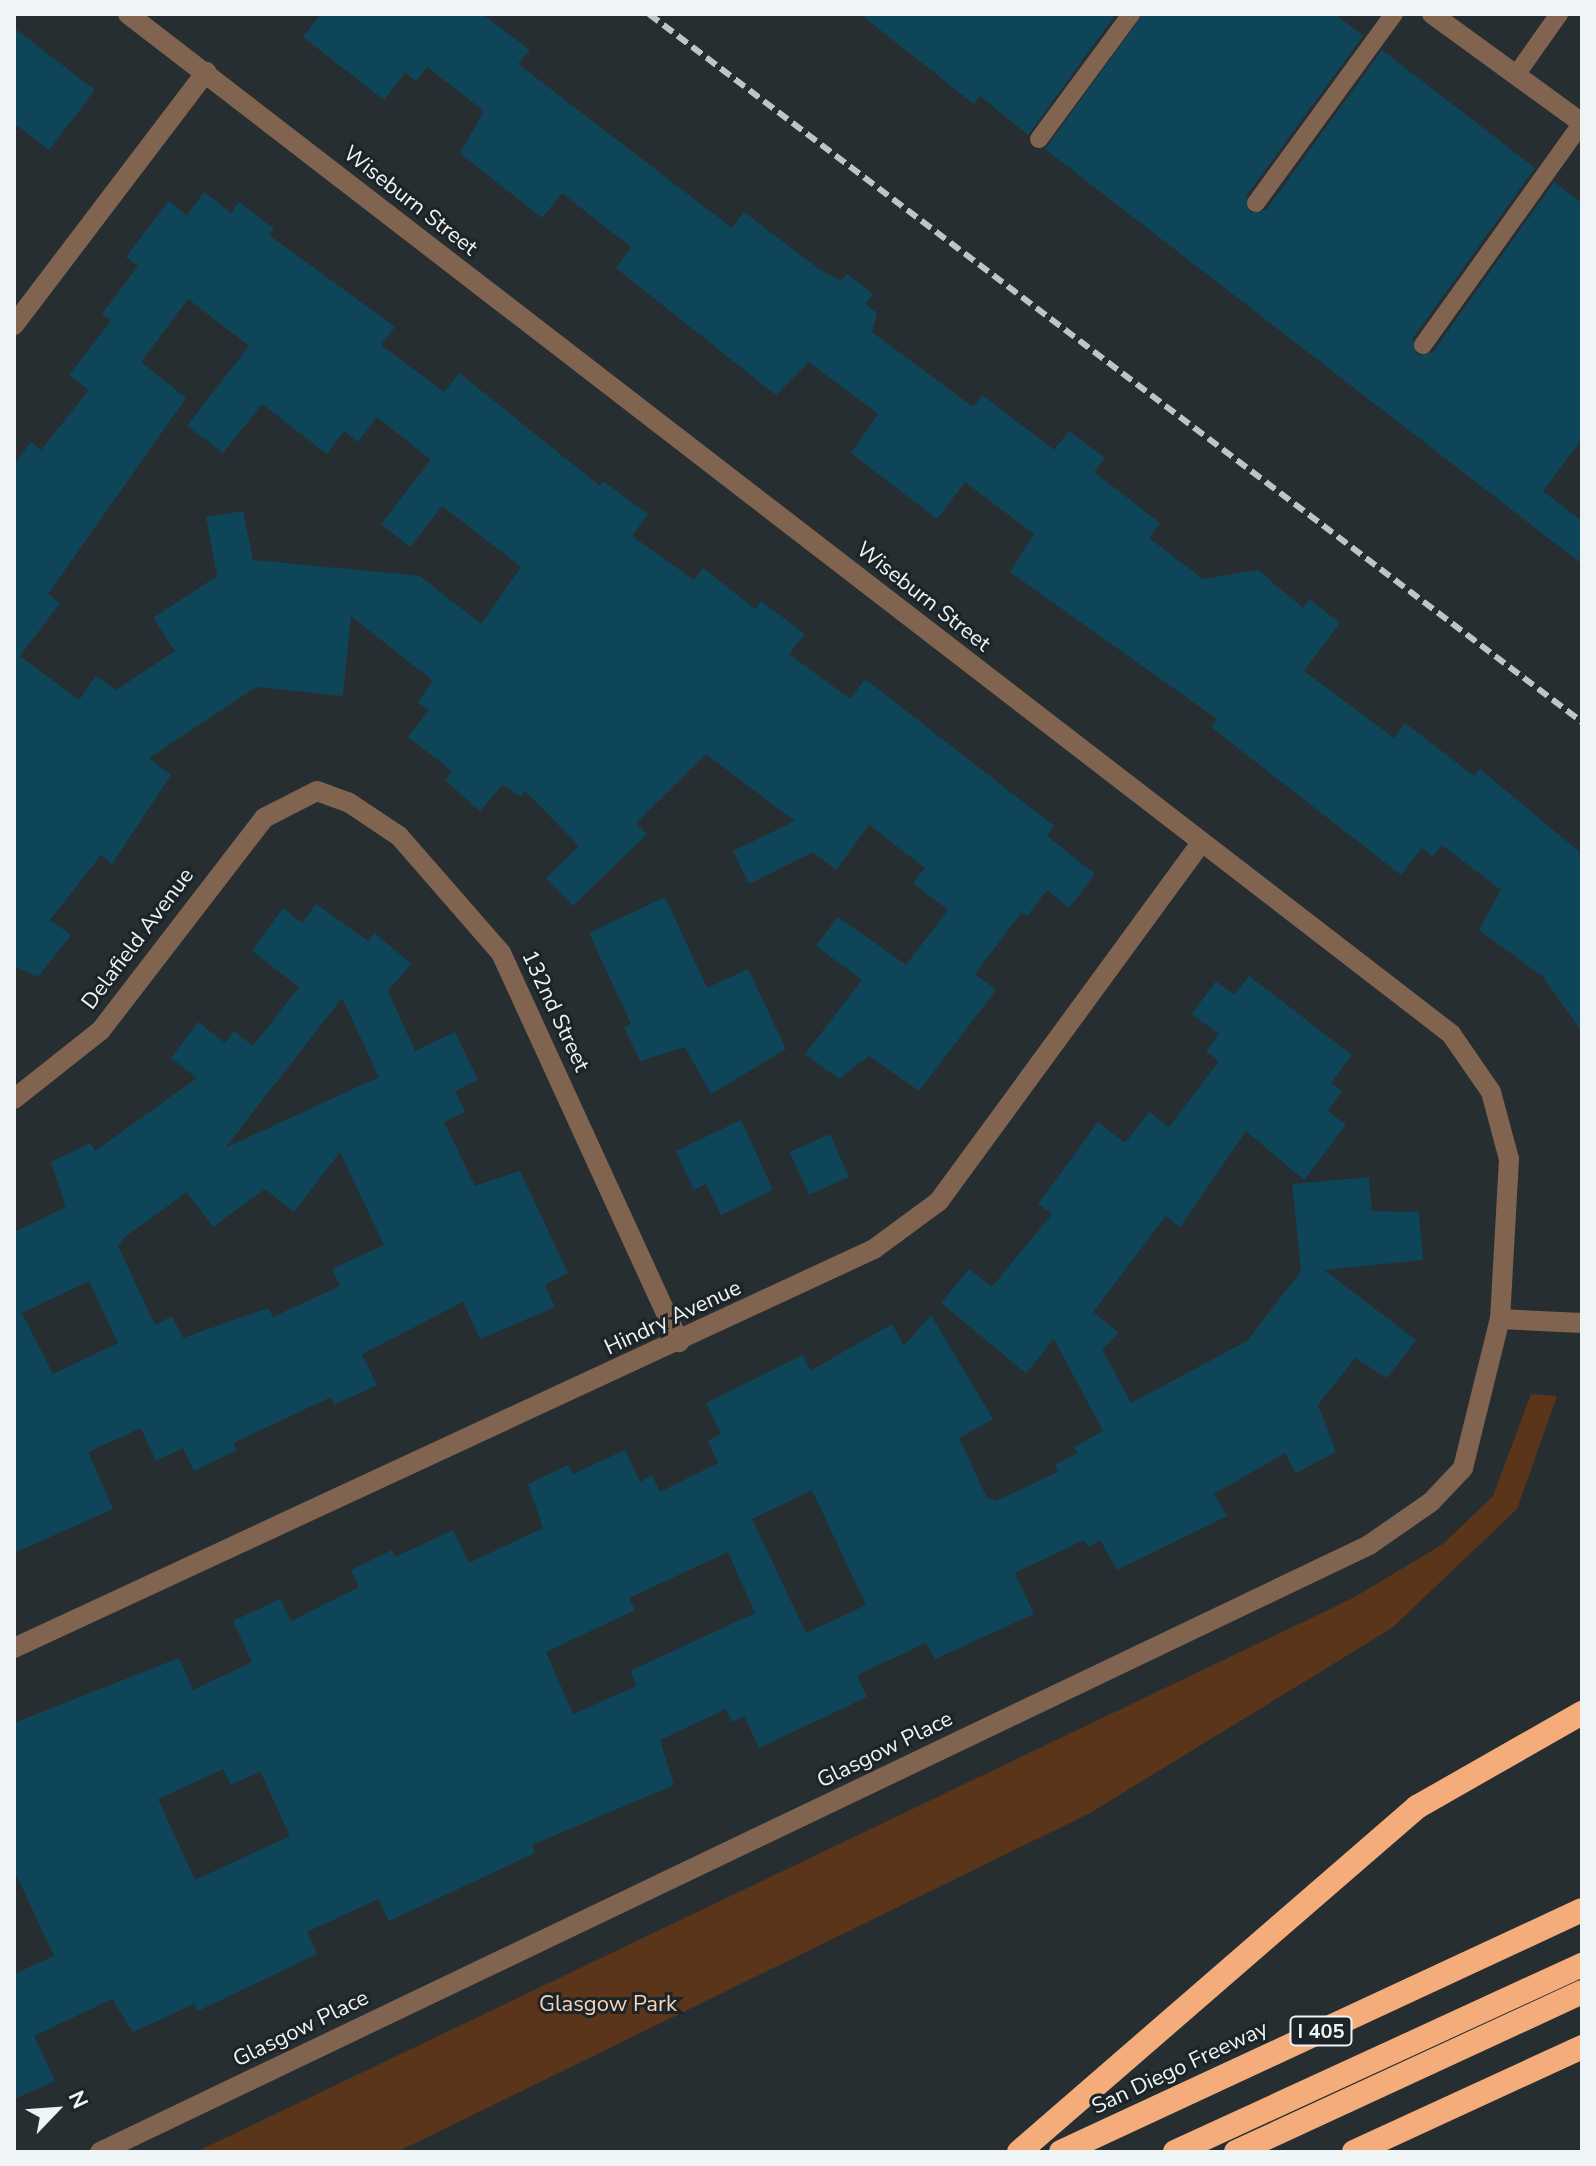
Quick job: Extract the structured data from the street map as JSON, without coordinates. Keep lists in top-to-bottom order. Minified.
{"streets":{"highway":["I 405","San Diego Freeway"],"street":["Wiseburn Street","Delafield Avenue","132nd Street","Hindry Avenue","Glasgow Place"]},"crossings":[["Wiseburn Street","Hindry Avenue"],["Wiseburn Street","Glasgow Place"],["Delafield Avenue","132nd Street"],["132nd Street","Hindry Avenue"]],"parks":["Glasgow Park"],"north":"top right"}
